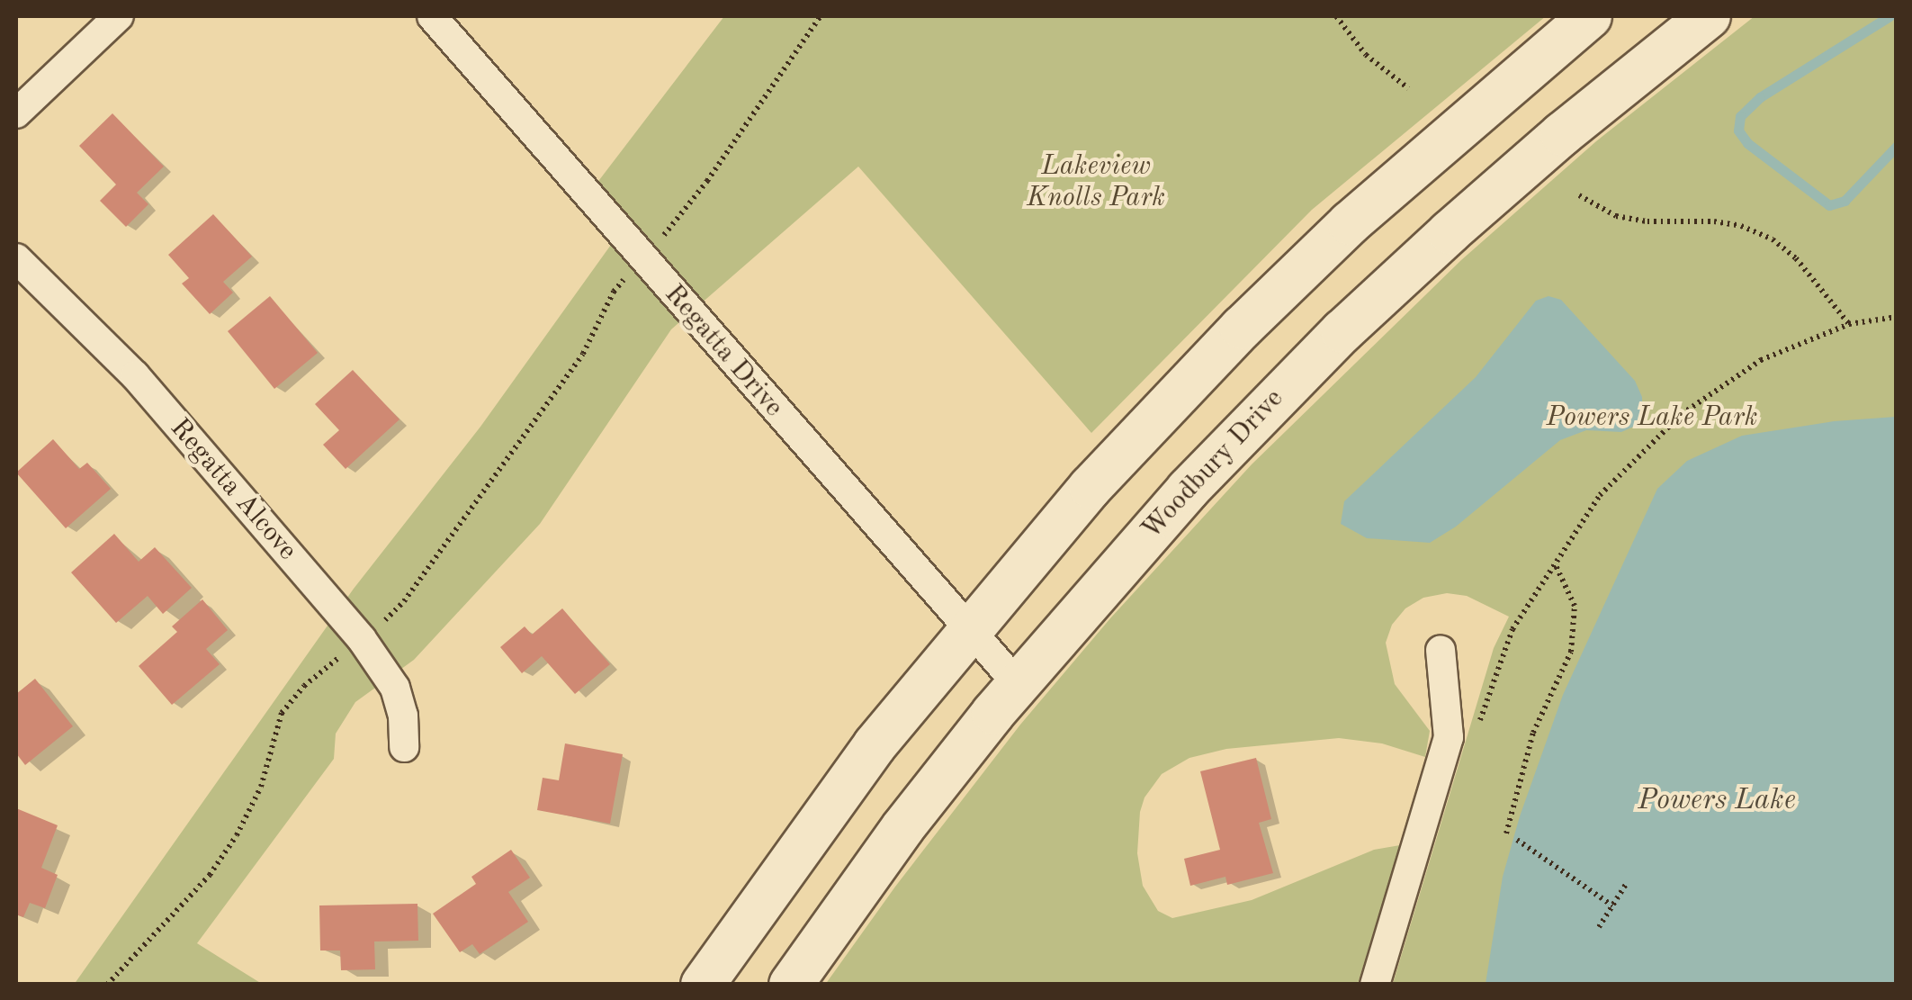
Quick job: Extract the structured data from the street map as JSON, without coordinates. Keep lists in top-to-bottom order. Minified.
{"streets":{"main road":["Woodbury Drive"],"street":["Regatta Drive","Regatta Alcove"]},"crossings":[["Regatta Drive","Woodbury Drive"]],"water":["Powers Lake"],"parks":["Lakeview Knolls Park","Powers Lake Park"]}
